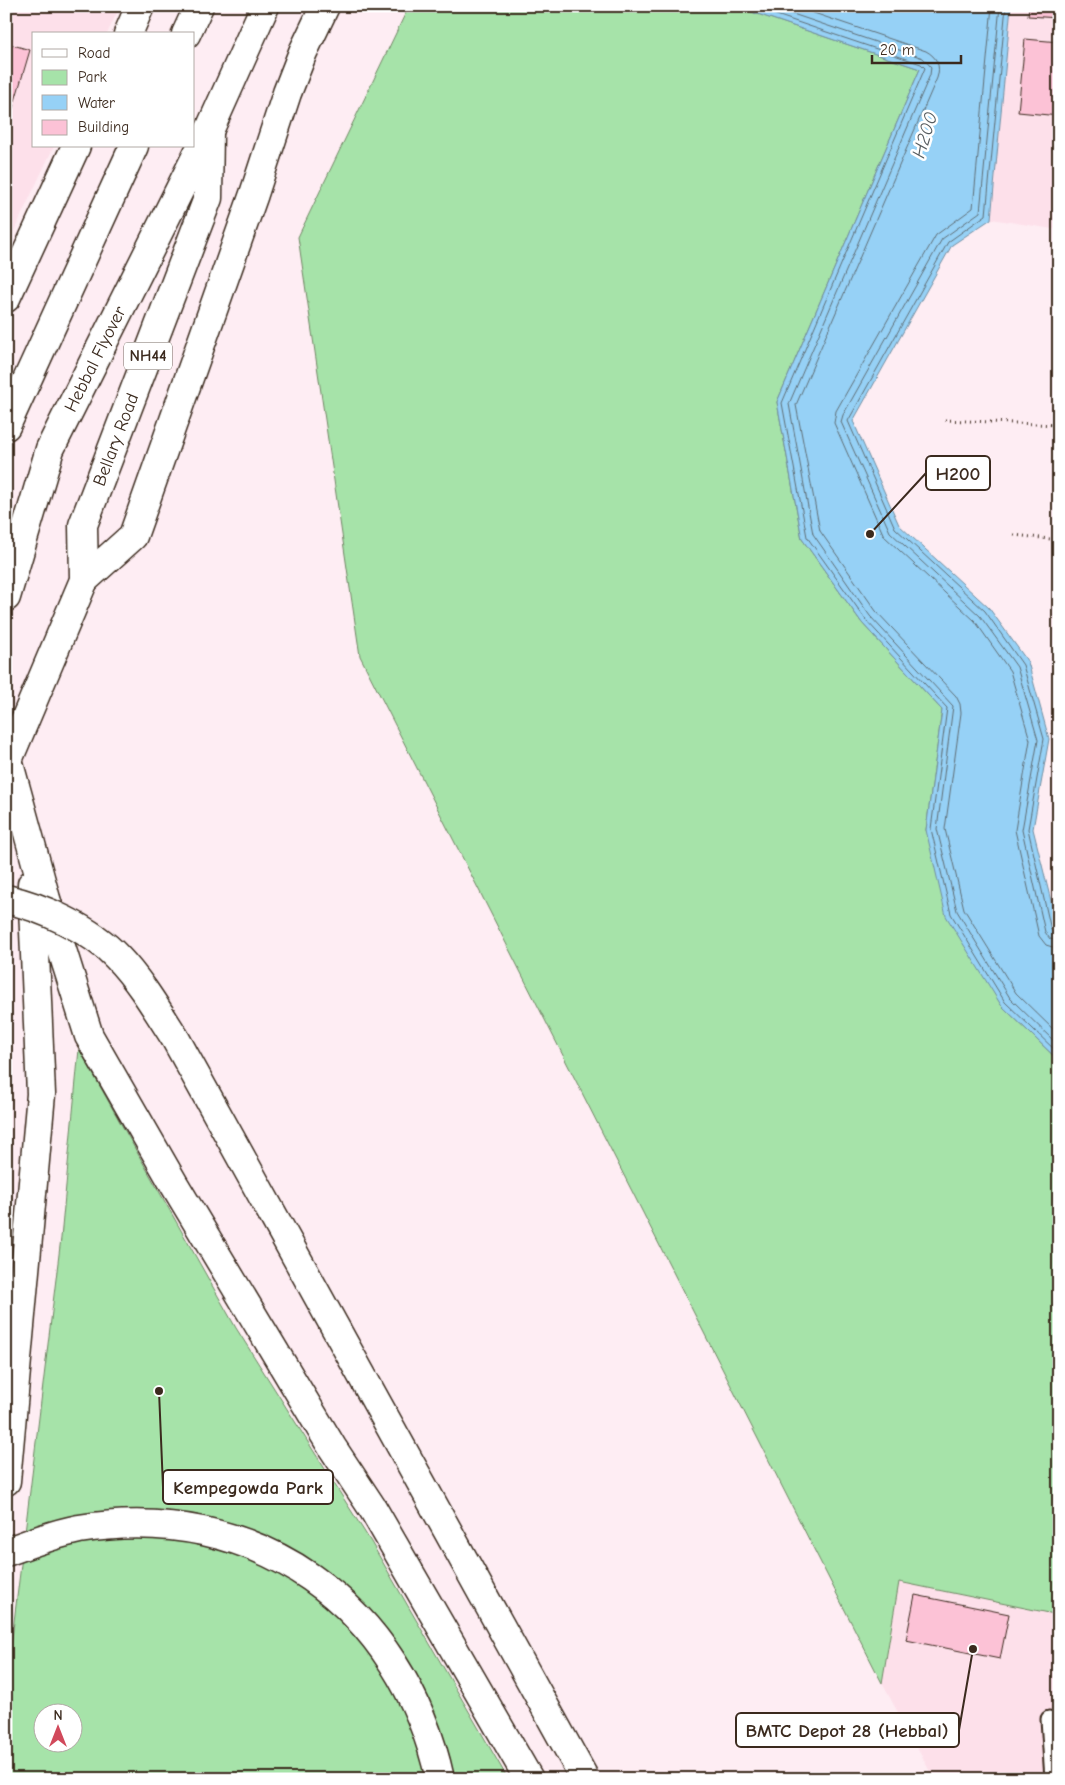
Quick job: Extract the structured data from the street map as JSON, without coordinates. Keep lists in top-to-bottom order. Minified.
{"streets":{"main road":["NH44","Hebbal Flyover","Bellary Road"]},"crossings":[["Hebbal Flyover","Bellary Road"]],"water":["H200"],"places":["H200","Kempegowda Park","BMTC Depot 28 (Hebbal)"],"legend":["Road","Park","Water","Building"],"scale_bar":"20 m","north":"top"}
